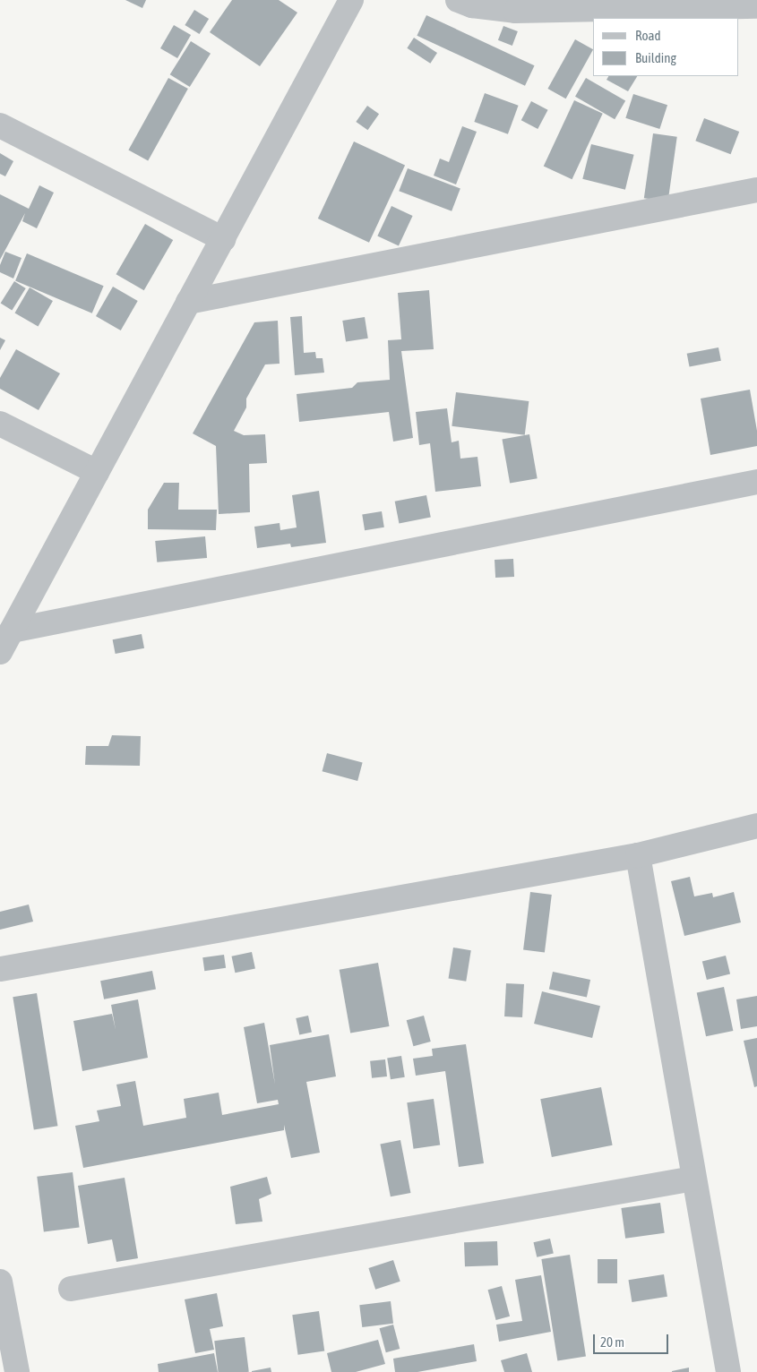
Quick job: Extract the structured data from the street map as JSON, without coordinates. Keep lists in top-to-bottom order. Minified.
{"legend":["Road","Building"],"scale_bar":"20 m"}
